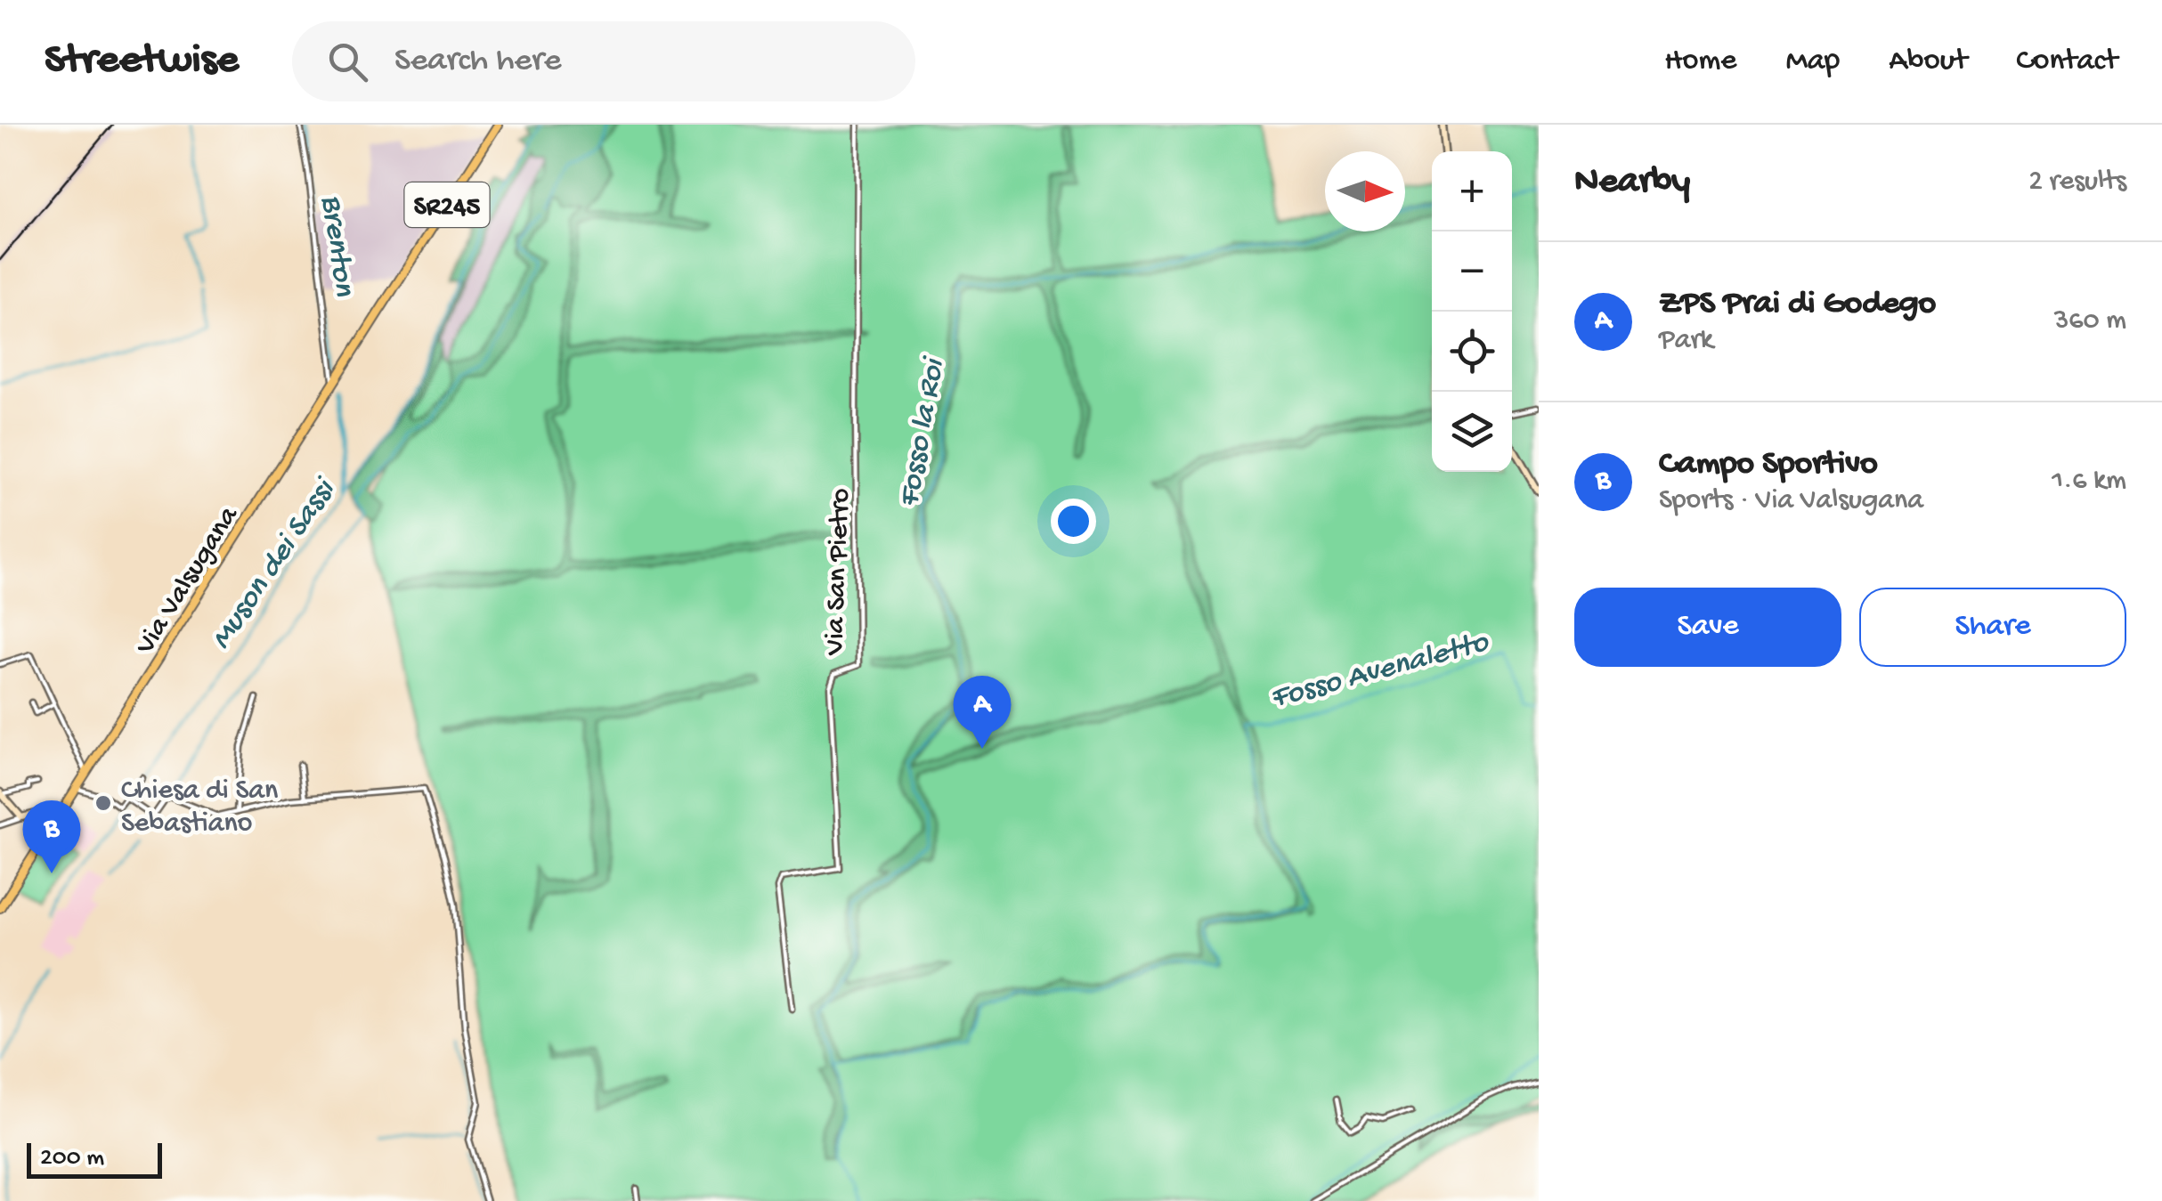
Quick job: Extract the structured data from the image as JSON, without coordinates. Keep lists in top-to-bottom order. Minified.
{"streets":{"main road":["SR245","Via Valsugana"],"street":["Via San Pietro"]},"crossings":[["SR245","Via Valsugana"]],"water":["Brenton","Fosso la Roi","Muson dei Sassi","Fosso Avenaletto"],"places":["Chiesa di San Sebastiano"],"scale_bar":"200 m","north":"right","page":{"header":"Streetwise","search":"Search here","nav":["Home","Map","About","Contact"],"heading":["Nearby","2 results"],"map_buttons":["+","−"],"list":[{"mark":"A","name":"ZPS Prai di Godego","note":"Park","value":"360 m"},{"mark":"B","name":"Campo Sportivo","note":"Sports · Via Valsugana","value":"1.6 km"}],"buttons":["Save","Share"],"pins":["A","B"],"scale":"200 m"}}
